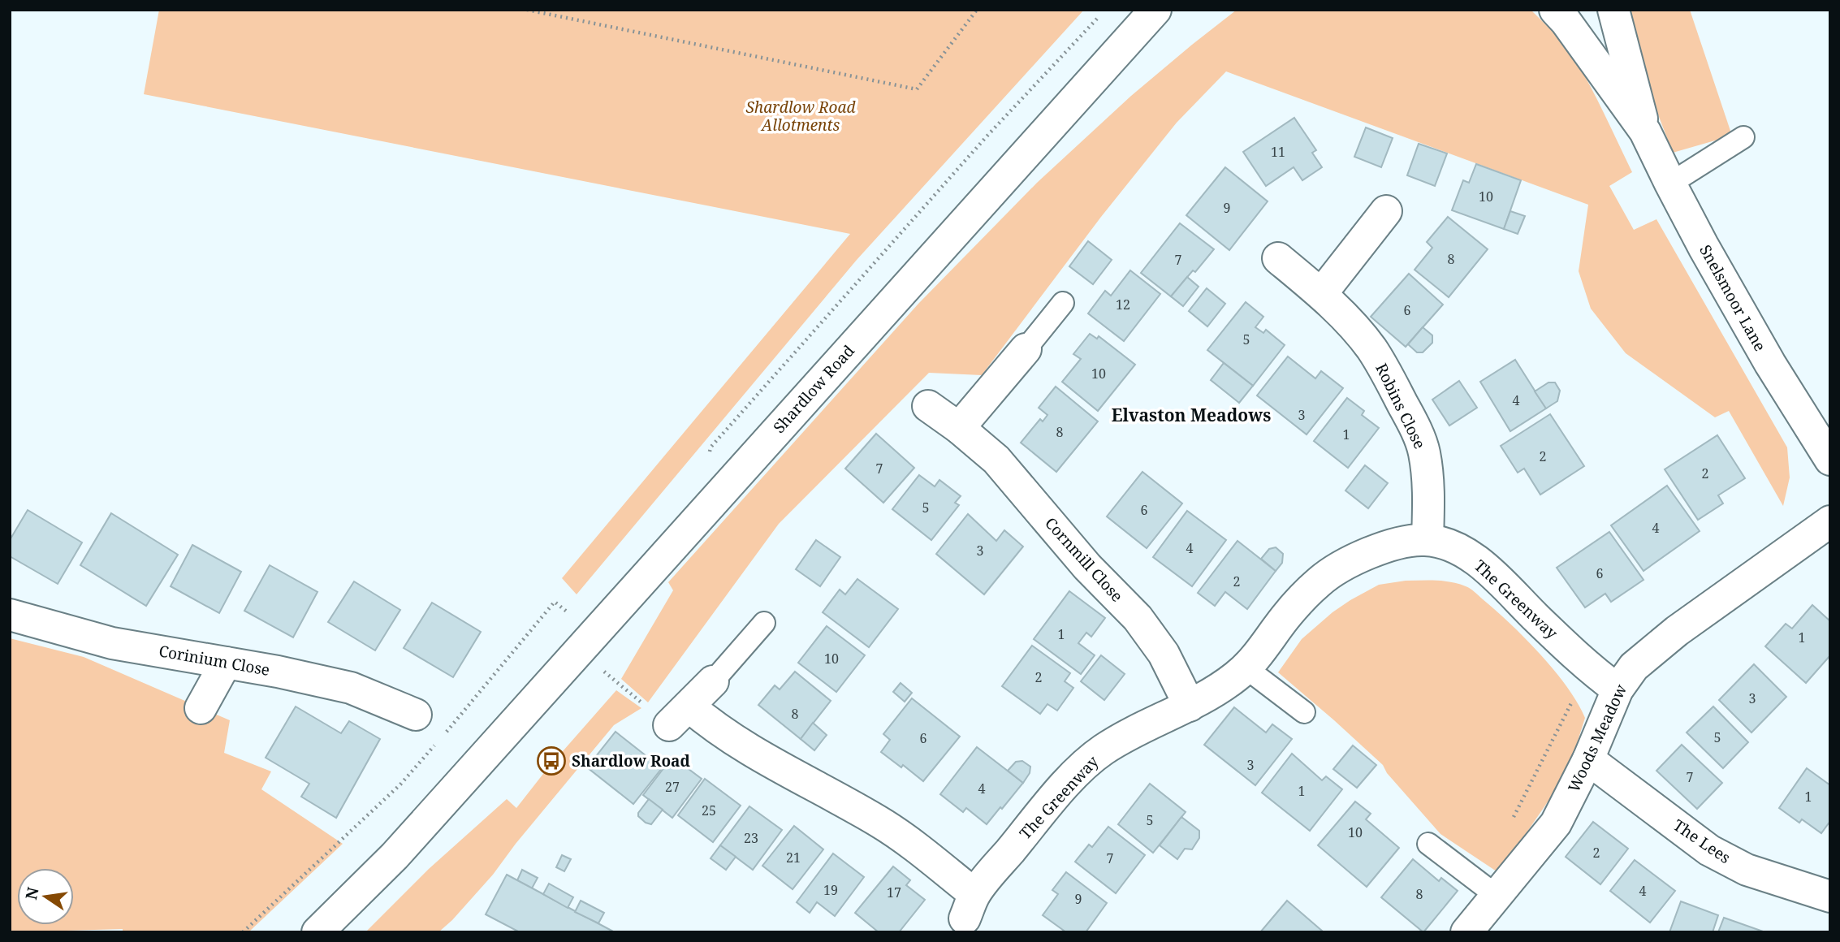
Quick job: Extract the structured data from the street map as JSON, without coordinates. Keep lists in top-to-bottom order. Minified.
{"streets":{"street":["Snelsmoor Lane","Shardlow Road","Robins Close","Cornmill Close","The Greenway","Corinium Close","Woods Meadow","The Lees"]},"crossings":[["Robins Close","The Greenway"],["Cornmill Close","The Greenway"],["The Greenway","Woods Meadow"],["Woods Meadow","The Lees"]],"districts":["Elvaston Meadows"],"parks":["Shardlow Road Allotments"],"places":{"bus stop":["Shardlow Road"]},"house_numbers":["11","10","9","8","7","12","6","5","10","4","3","8","1","2","7","2","5","6","4","4","3","6","2","1","1","10","2","3","8","5","6","3","7","27","4","1","1","25","5","10","23","2","21","7","19","4","17","8","9"],"north":"left"}
